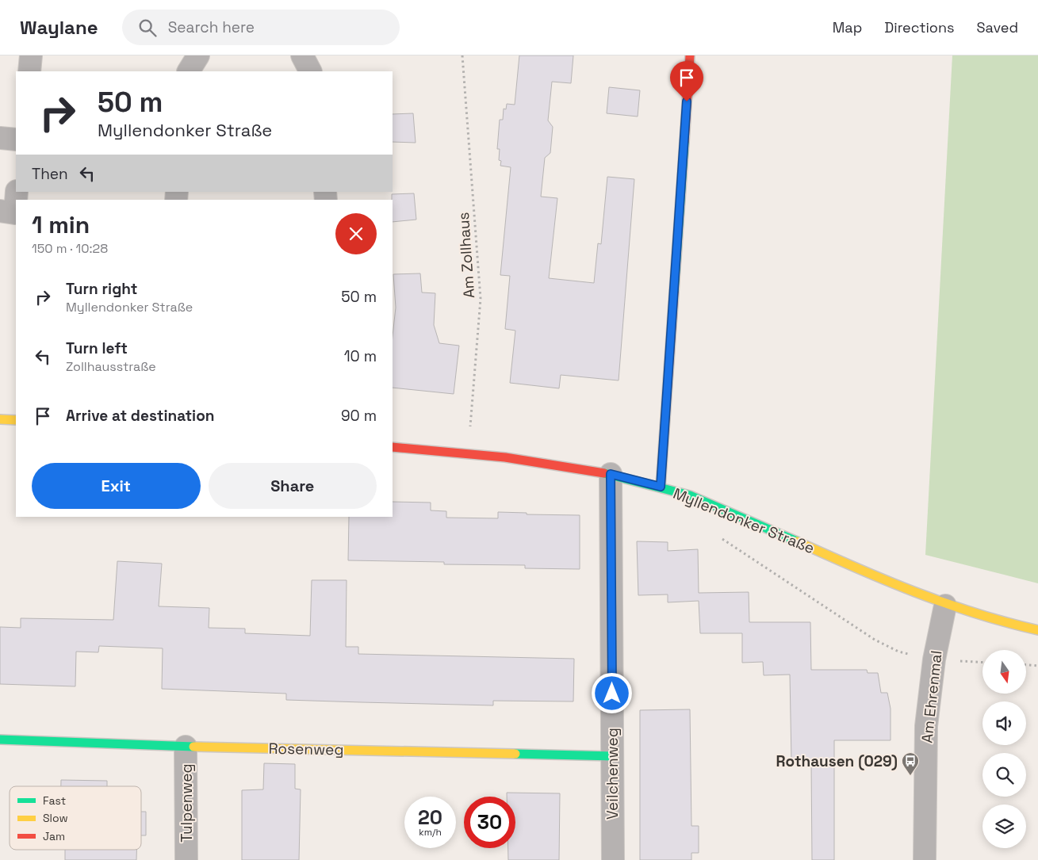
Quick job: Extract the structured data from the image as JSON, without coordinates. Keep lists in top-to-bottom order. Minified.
{"streets":{"street":["Myllendonker Straße","Am Ehrenmal","Rosenweg","Veilchenweg","Tulpenweg"],"path":["Am Zollhaus"]},"crossings":[["Am Zollhaus","Myllendonker Straße"],["Myllendonker Straße","Am Ehrenmal"],["Myllendonker Straße","Veilchenweg"],["Rosenweg","Veilchenweg"],["Rosenweg","Tulpenweg"]],"places":{"bus stop":["Rothausen (029)"]},"legend":["Fast","Slow","Jam"],"north":"bottom","page":{"header":"Waylane","search":"Search here","nav":["Map","Directions","Saved"],"turn":["50 m","Myllendonker Straße"],"then":"Then","heading":["1 min","150 m · 10:28"],"list":[{"name":"Turn right","note":"Myllendonker Straße","value":"50 m"},{"name":"Turn left","note":"Zollhausstraße","value":"10 m"},{"name":"Arrive at destination","value":"90 m"}],"buttons":["Exit","Share"],"speed":"20 km/h","limit":"30"}}
